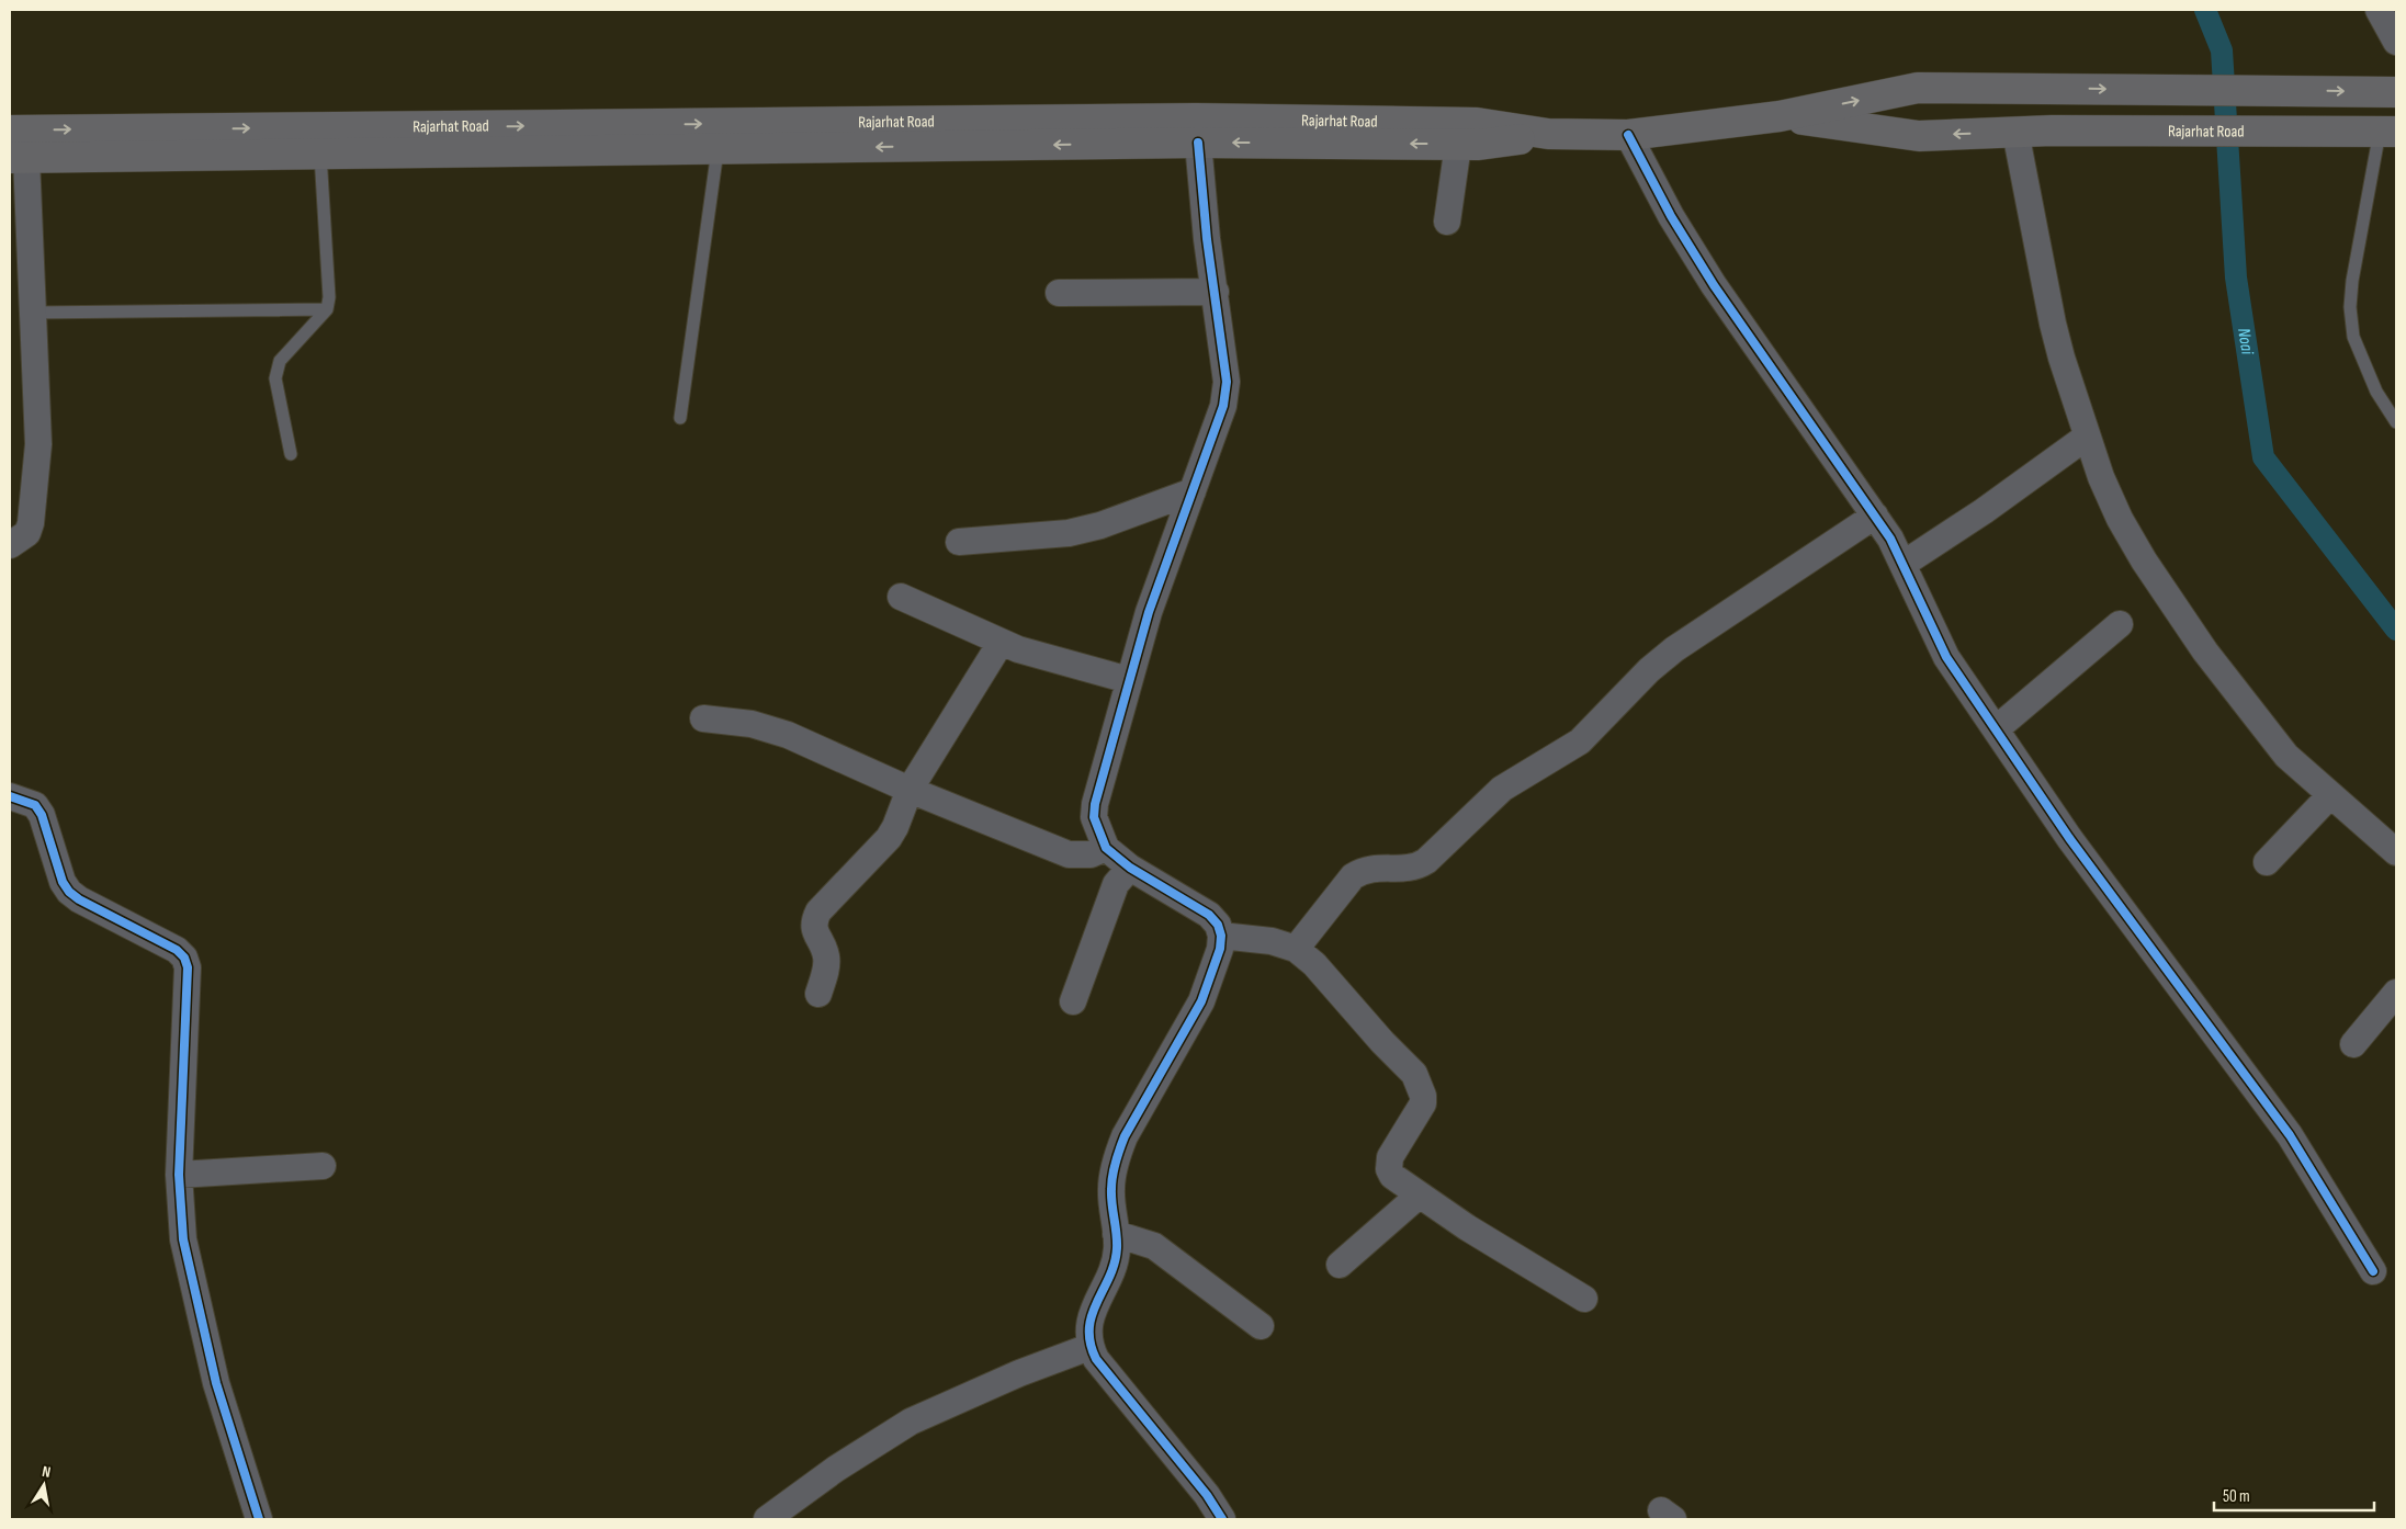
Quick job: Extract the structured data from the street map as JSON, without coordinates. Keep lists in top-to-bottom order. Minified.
{"streets":{"main road":["Rajarhat Road"]},"water":["Noai"],"scale_bar":"50 m","north":"top"}
